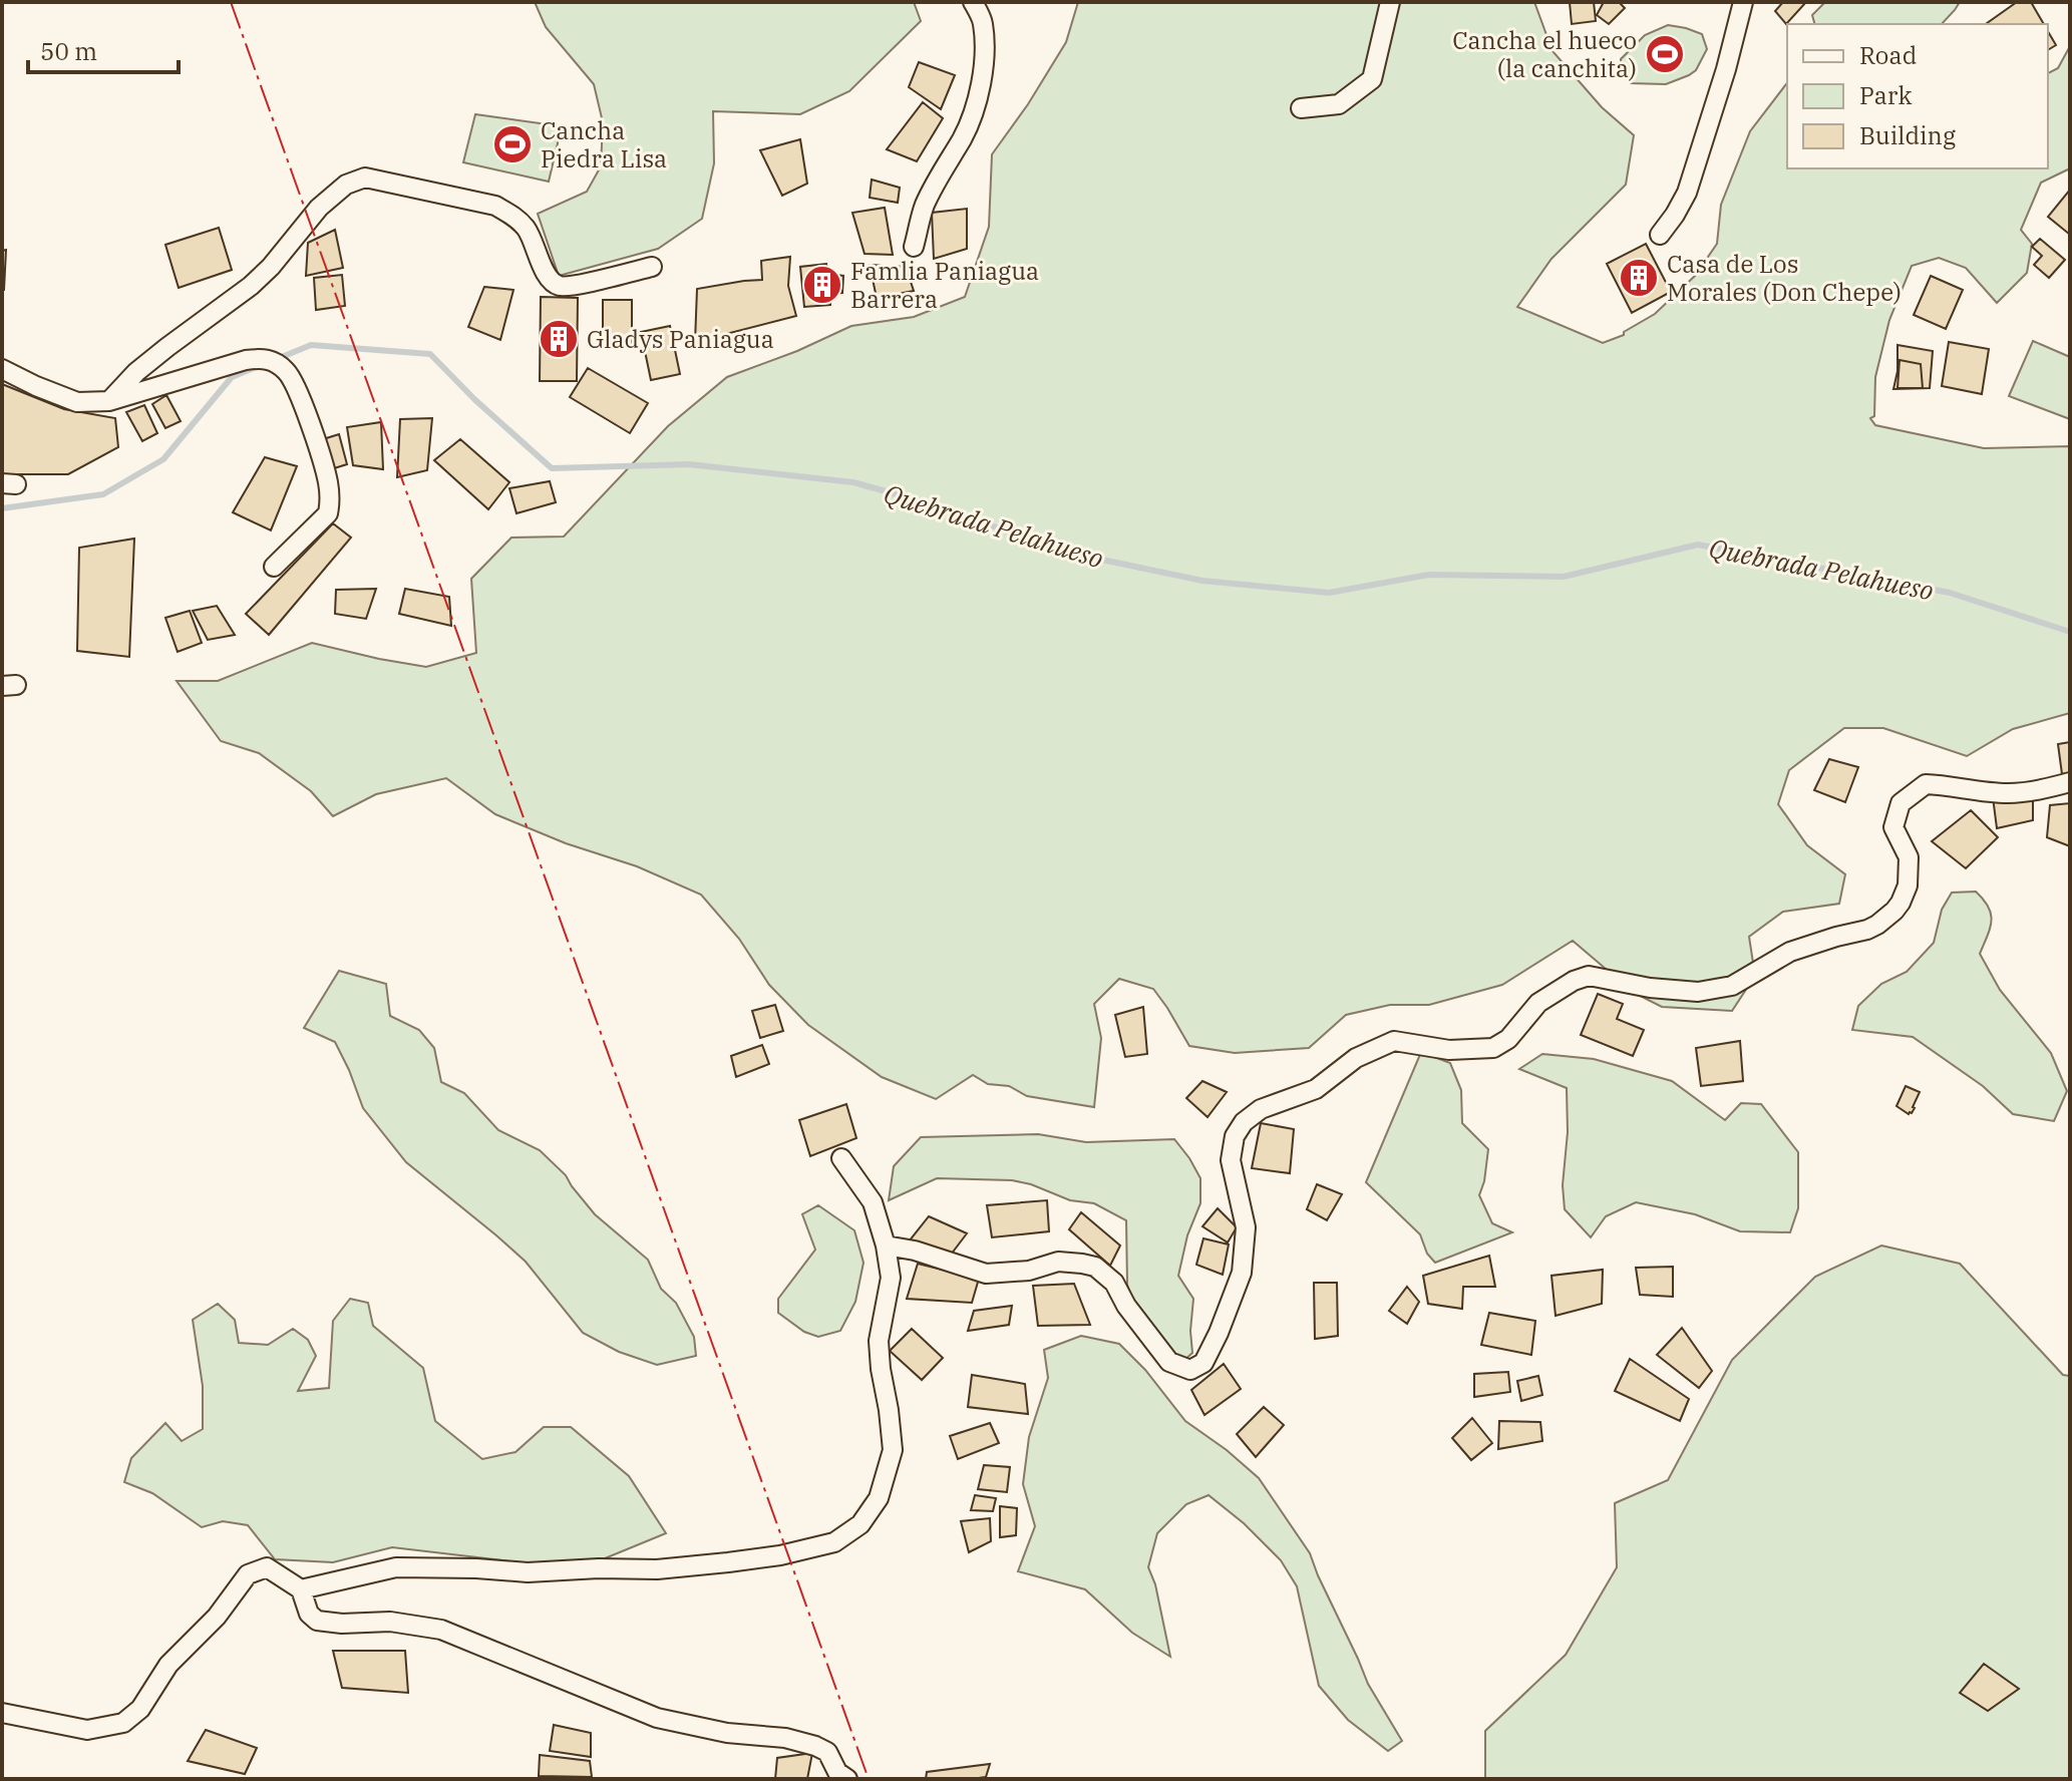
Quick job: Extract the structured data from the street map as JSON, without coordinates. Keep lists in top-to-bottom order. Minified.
{"water":["Quebrada Pelahueso"],"places":{"sports":["Cancha el hueco (la canchita)","Cancha Piedra Lisa"],"building":["Casa de Los Morales (Don Chepe)","Famlia Paniagua Barrera","Gladys Paniagua"]},"legend":["Road","Park","Building"],"scale_bar":"50 m"}
